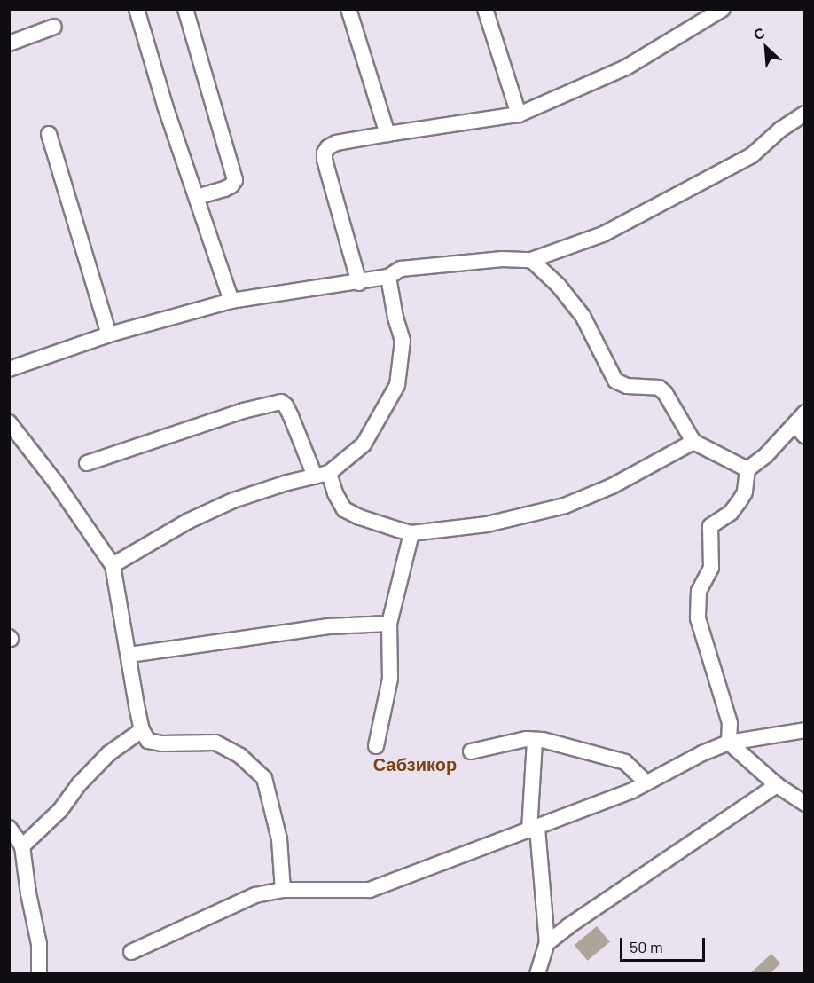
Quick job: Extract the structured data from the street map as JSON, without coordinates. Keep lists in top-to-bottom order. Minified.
{"districts":["Сабзикор"],"scale_bar":"50 m","north":"top left"}
